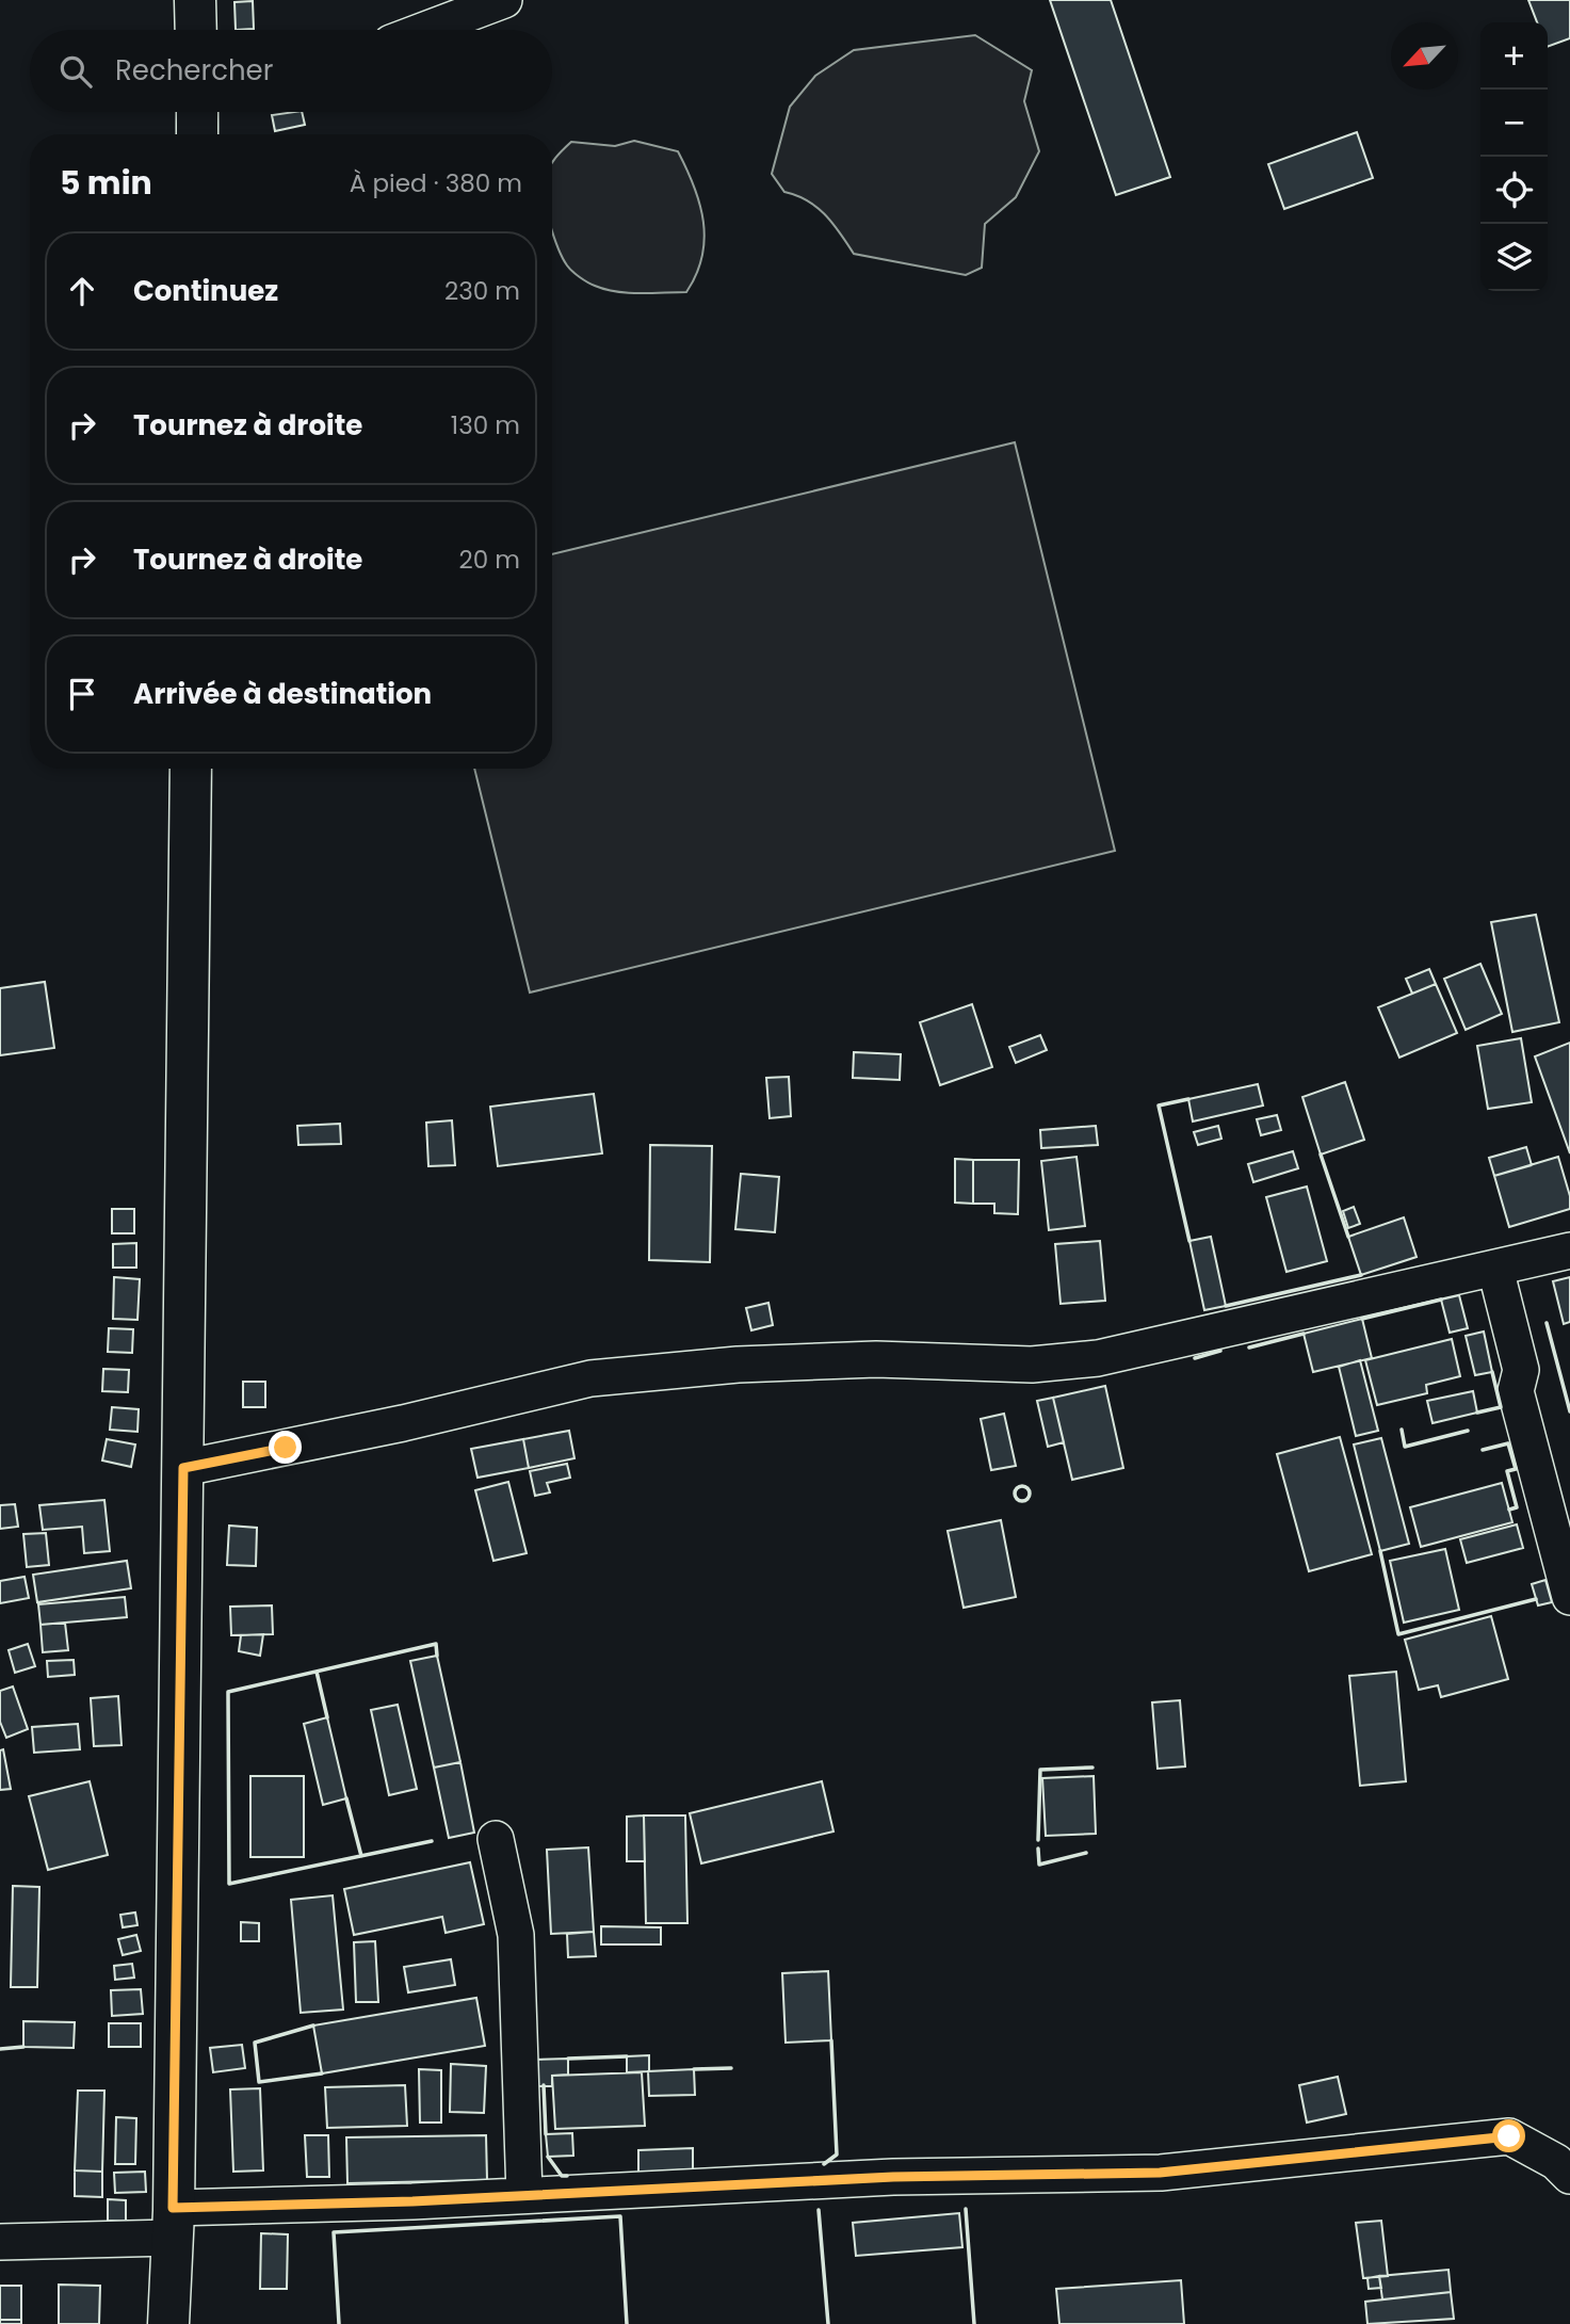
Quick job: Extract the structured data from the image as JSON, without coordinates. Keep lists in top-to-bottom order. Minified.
{"north":"bottom left","page":{"map_buttons":["+","−"],"search":"Rechercher","heading":["5 min","À pied · 380 m"],"list":[["Continuez","230 m"],["Tournez à droite","130 m"],["Tournez à droite","20 m"],"Arrivée à destination"]}}
